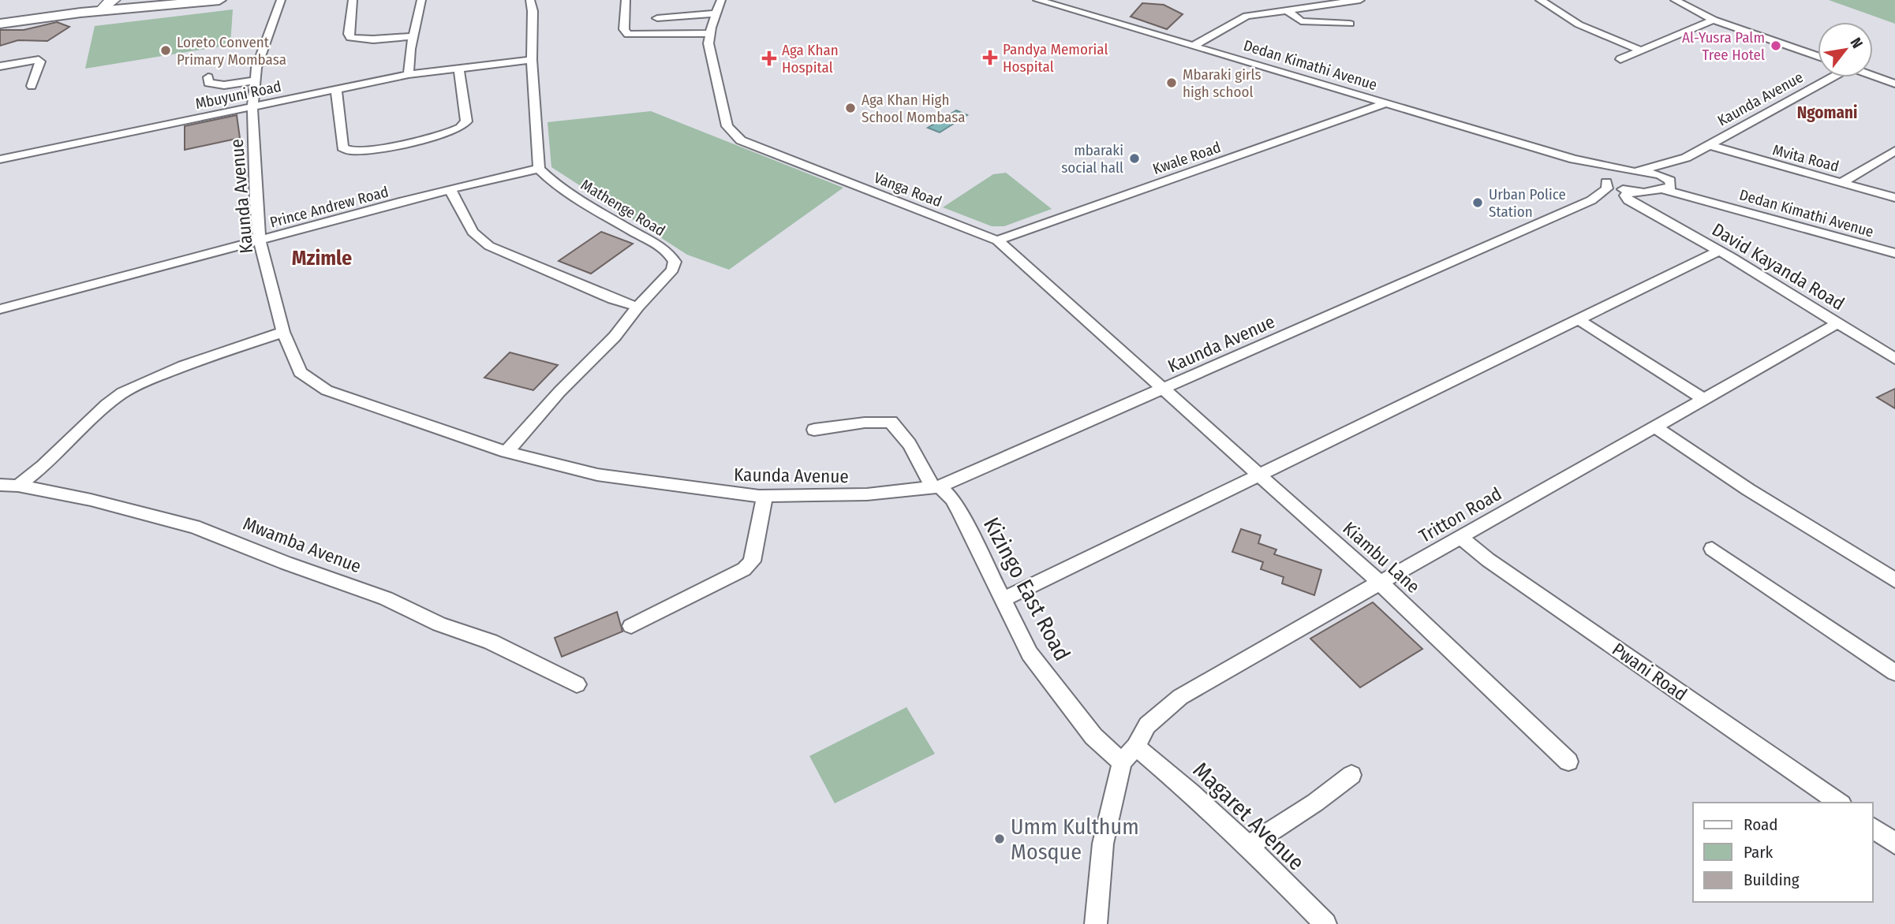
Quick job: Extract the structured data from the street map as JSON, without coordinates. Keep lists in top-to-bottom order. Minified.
{"streets":{"street":["Dedan Kimathi Avenue","Mbuyuni Road","Kaunda Avenue","Kwale Road","Mvita Road","Vanga Road","Prince Andrew Road","Mathenge Road","David Kayanda Road","Tritton Road","Mwamba Avenue","Kiambu Lane","Kizingo East Road","Pwani Road","Magaret Avenue"]},"crossings":[["Dedan Kimathi Avenue","Kwale Road"],["Mbuyuni Road","Kaunda Avenue"],["Kaunda Avenue","Mvita Road"],["Kaunda Avenue","Vanga Road"],["Kaunda Avenue","Prince Andrew Road"],["Kaunda Avenue","Mathenge Road"],["Kaunda Avenue","David Kayanda Road"],["Kaunda Avenue","Kiambu Lane"],["Kaunda Avenue","Kizingo East Road"],["Kwale Road","Vanga Road"],["Vanga Road","Kiambu Lane"],["Prince Andrew Road","Mathenge Road"],["David Kayanda Road","Tritton Road"],["Tritton Road","Kiambu Lane"],["Tritton Road","Kizingo East Road"],["Tritton Road","Pwani Road"],["Tritton Road","Magaret Avenue"]],"districts":["Ngomani","Mzimle"],"places":{"other":["Al-Yusra Palm Tree Hotel","Loreto Convent Primary Mombasa","Mbaraki girls high school","Aga Khan High School Mombasa","mbaraki social hall","Urban Police Station","Umm Kulthum Mosque"],"health":["Pandya Memorial Hospital","Aga Khan Hospital"]},"legend":["Road","Park","Building"],"north":"top right"}
